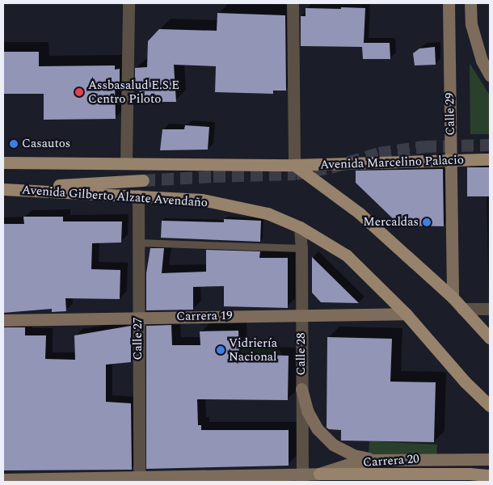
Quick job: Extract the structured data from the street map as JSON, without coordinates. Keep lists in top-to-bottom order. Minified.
{"streets":{"main road":["Avenida Marcelino Palacio","Avenida Gilberto Alzate Avendaño"],"street":["Calle 29","Carrera 19","Calle 27","Calle 28","Carrera 20"]},"crossings":[["Calle 29","Avenida Marcelino Palacio"],["Avenida Gilberto Alzate Avendaño","Carrera 19"],["Avenida Gilberto Alzate Avendaño","Calle 27"],["Avenida Gilberto Alzate Avendaño","Calle 28"],["Carrera 19","Calle 27"],["Carrera 19","Calle 28"],["Calle 27","Carrera 20"],["Calle 28","Carrera 20"]],"places":["Assbasalud E.S.E Centro Piloto","Casautos","Mercaldas","Vidriería Nacional"]}
